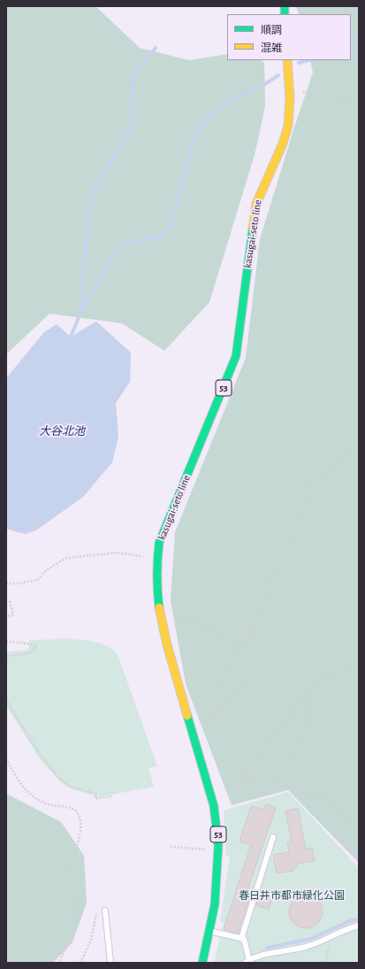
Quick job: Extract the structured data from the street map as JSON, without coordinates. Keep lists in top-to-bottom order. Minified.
{"streets":{"main road":["kasugai-seto line","53"]},"water":["大谷北池"],"parks":["春日井市都市緑化公園"],"legend":["順調","混雑"]}
